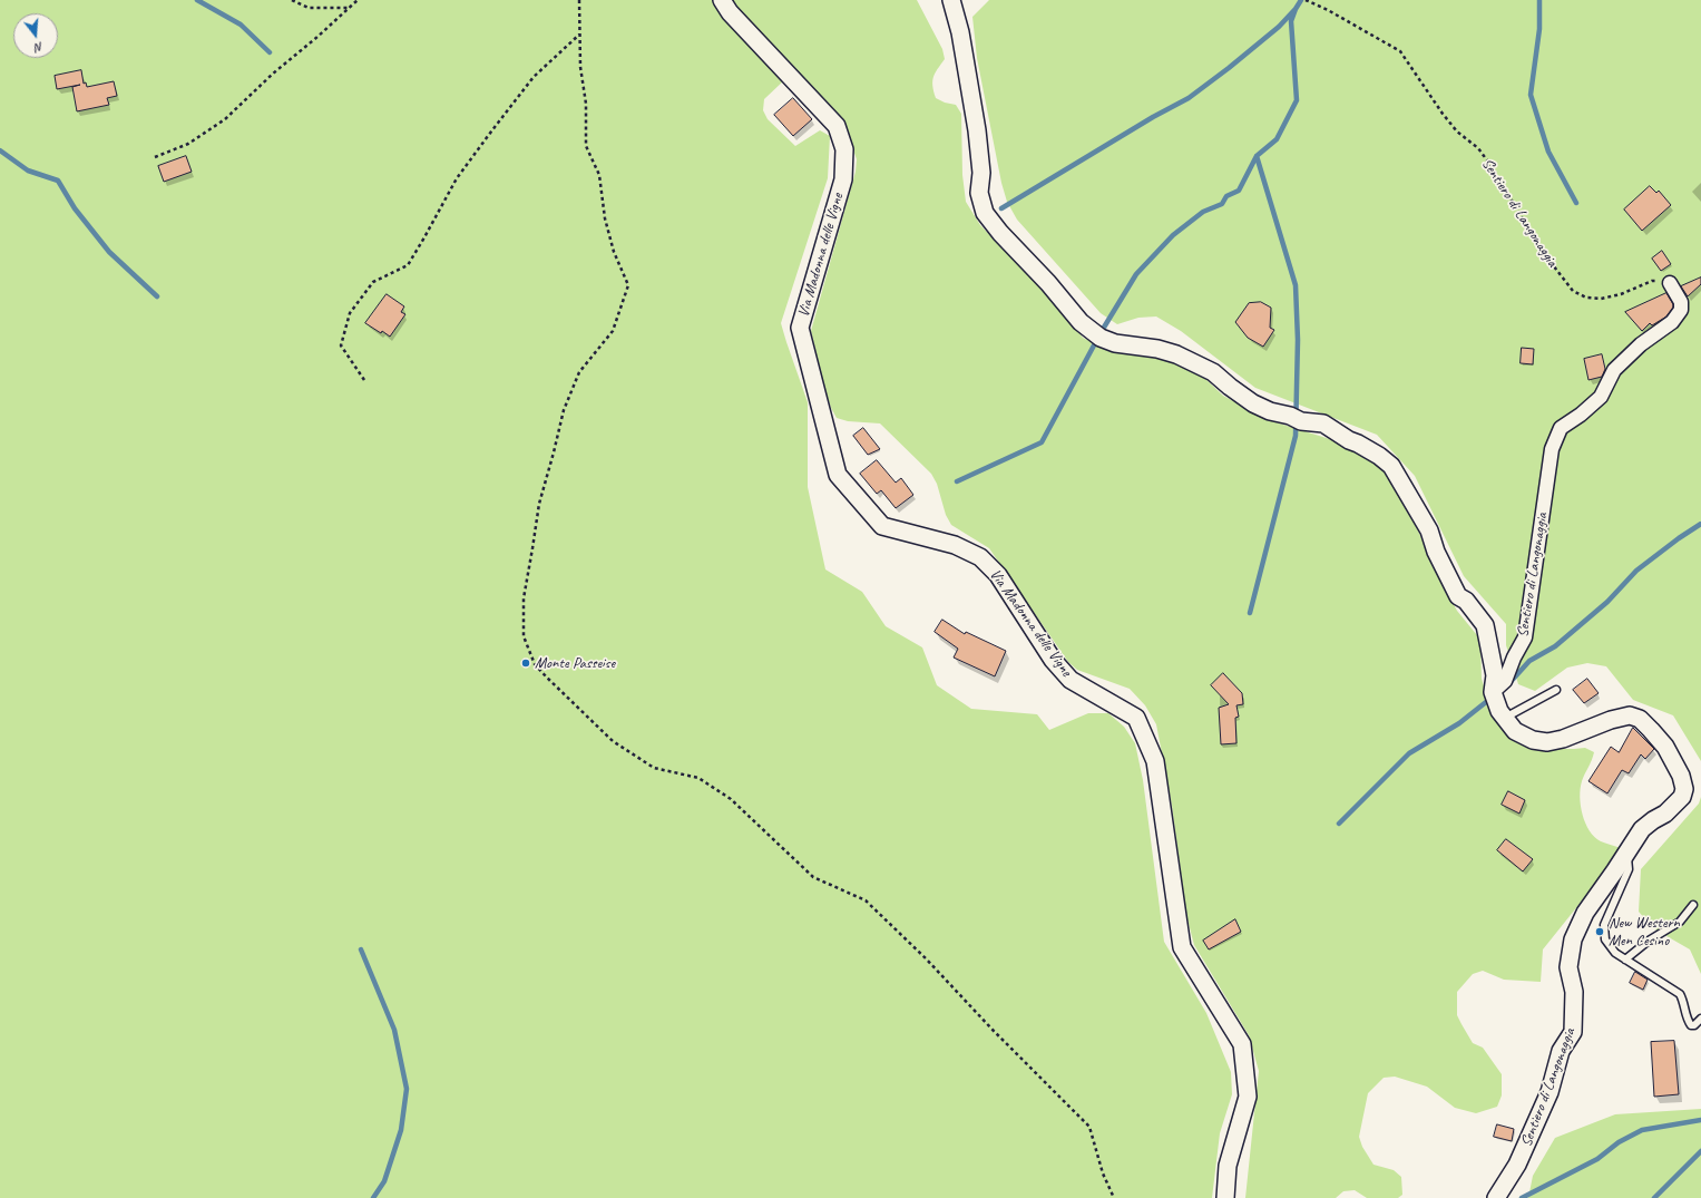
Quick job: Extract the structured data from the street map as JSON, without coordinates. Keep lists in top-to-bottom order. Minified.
{"streets":{"street":["Sentiero di Langonaggia","Via Madonna delle Vigne"]},"places":["Monte Passeise","New Western Men Cesino"],"north":"bottom"}
